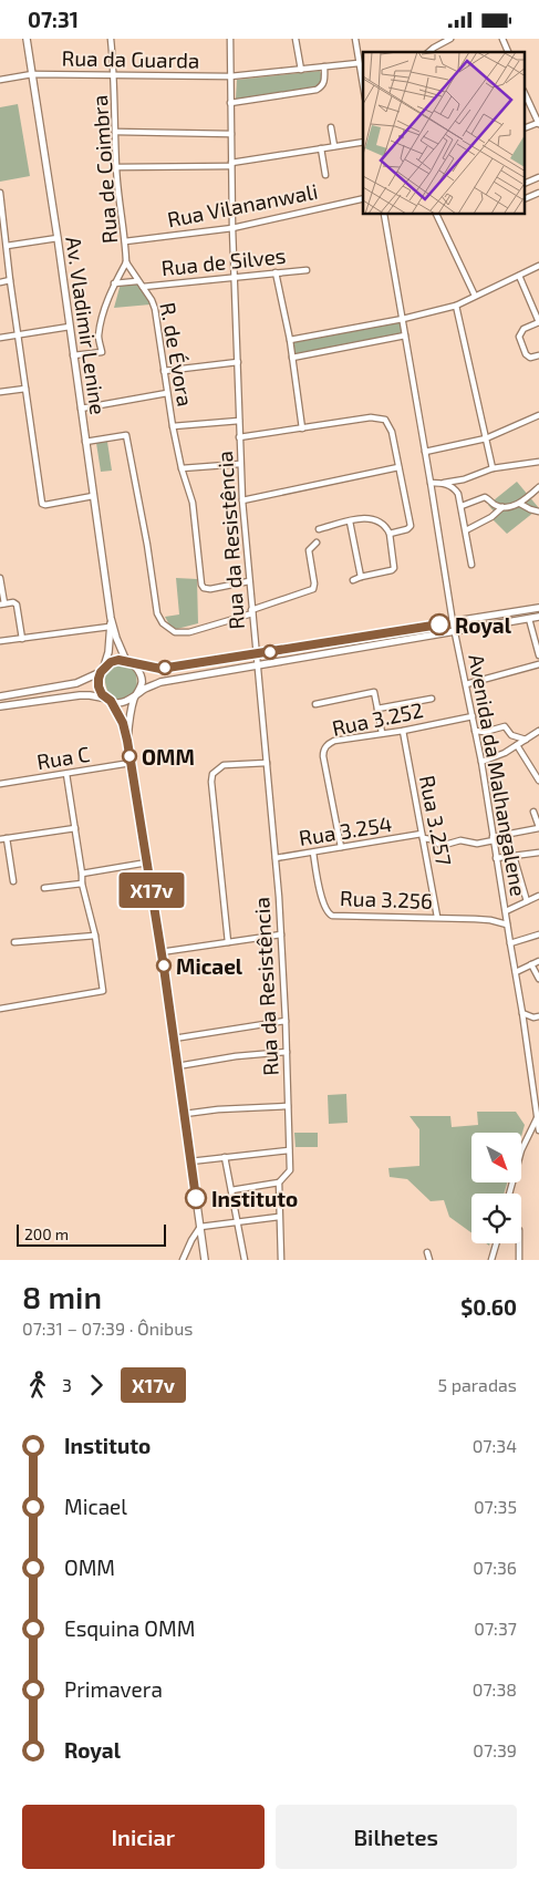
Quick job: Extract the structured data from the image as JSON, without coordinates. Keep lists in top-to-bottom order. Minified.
{"streets":{"main road":["Av. Vladimir Lenine"],"street":["Rua da Guarda","Rua de Coimbra","Rua Vilananwali","Rua de Silves","R. de Évora","Rua da Resistência","Rua 3.252","Rua C","Avenida da Malhangalene","Rua 3.257","Rua 3.254","Rua 3.256"]},"crossings":[["Rua da Guarda","Rua de Coimbra"],["Rua da Guarda","Av. Vladimir Lenine"],["Rua da Guarda","Rua da Resistência"],["Rua de Coimbra","Rua Vilananwali"],["Rua de Coimbra","R. de Évora"],["Rua Vilananwali","Rua da Resistência"],["Rua de Silves","R. de Évora"],["Rua de Silves","Rua da Resistência"],["R. de Évora","Rua da Resistência"],["Rua da Resistência","Rua 3.254"],["Rua 3.252","Avenida da Malhangalene"],["Rua 3.252","Rua 3.257"],["Rua 3.252","Rua 3.254"],["Avenida da Malhangalene","Rua 3.256"],["Rua 3.257","Rua 3.254"],["Rua 3.257","Rua 3.256"],["Rua 3.254","Rua 3.256"]],"places":["Royal","OMM","Micael","Instituto"],"lines":["bus line X17v"],"scale_bar":"200 m","north":"bottom right","page":{"status":"07:31","on_map":"X17v","scale":"200 m","heading":["8 min","07:31 – 07:39 · Ônibus","$0.60"],"legs":["3","X17v","5 paradas"],"list":[{"name":"Instituto","value":"07:34"},{"name":"Micael","value":"07:35"},{"name":"OMM","value":"07:36"},{"name":"Esquina OMM","value":"07:37"},{"name":"Primavera","value":"07:38"},{"name":"Royal","value":"07:39"}],"buttons":["Iniciar","Bilhetes"]}}
